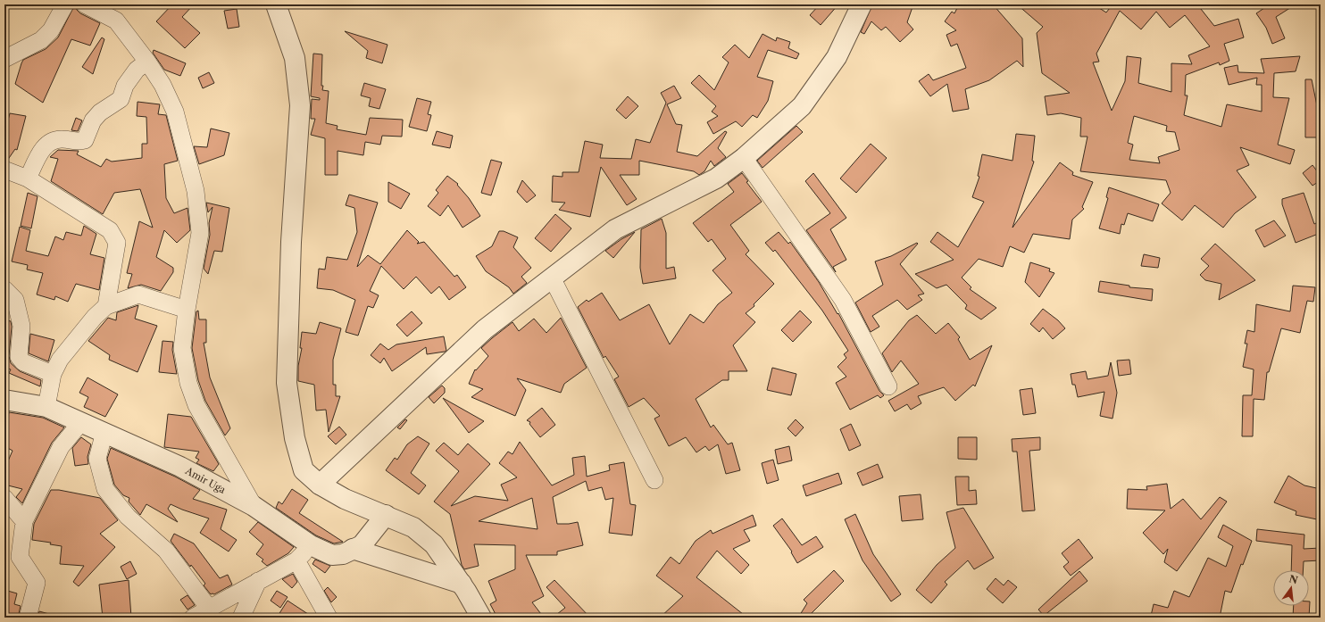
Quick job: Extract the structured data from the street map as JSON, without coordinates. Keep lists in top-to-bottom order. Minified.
{"streets":{"street":["Amir Uga"]},"north":"top"}
